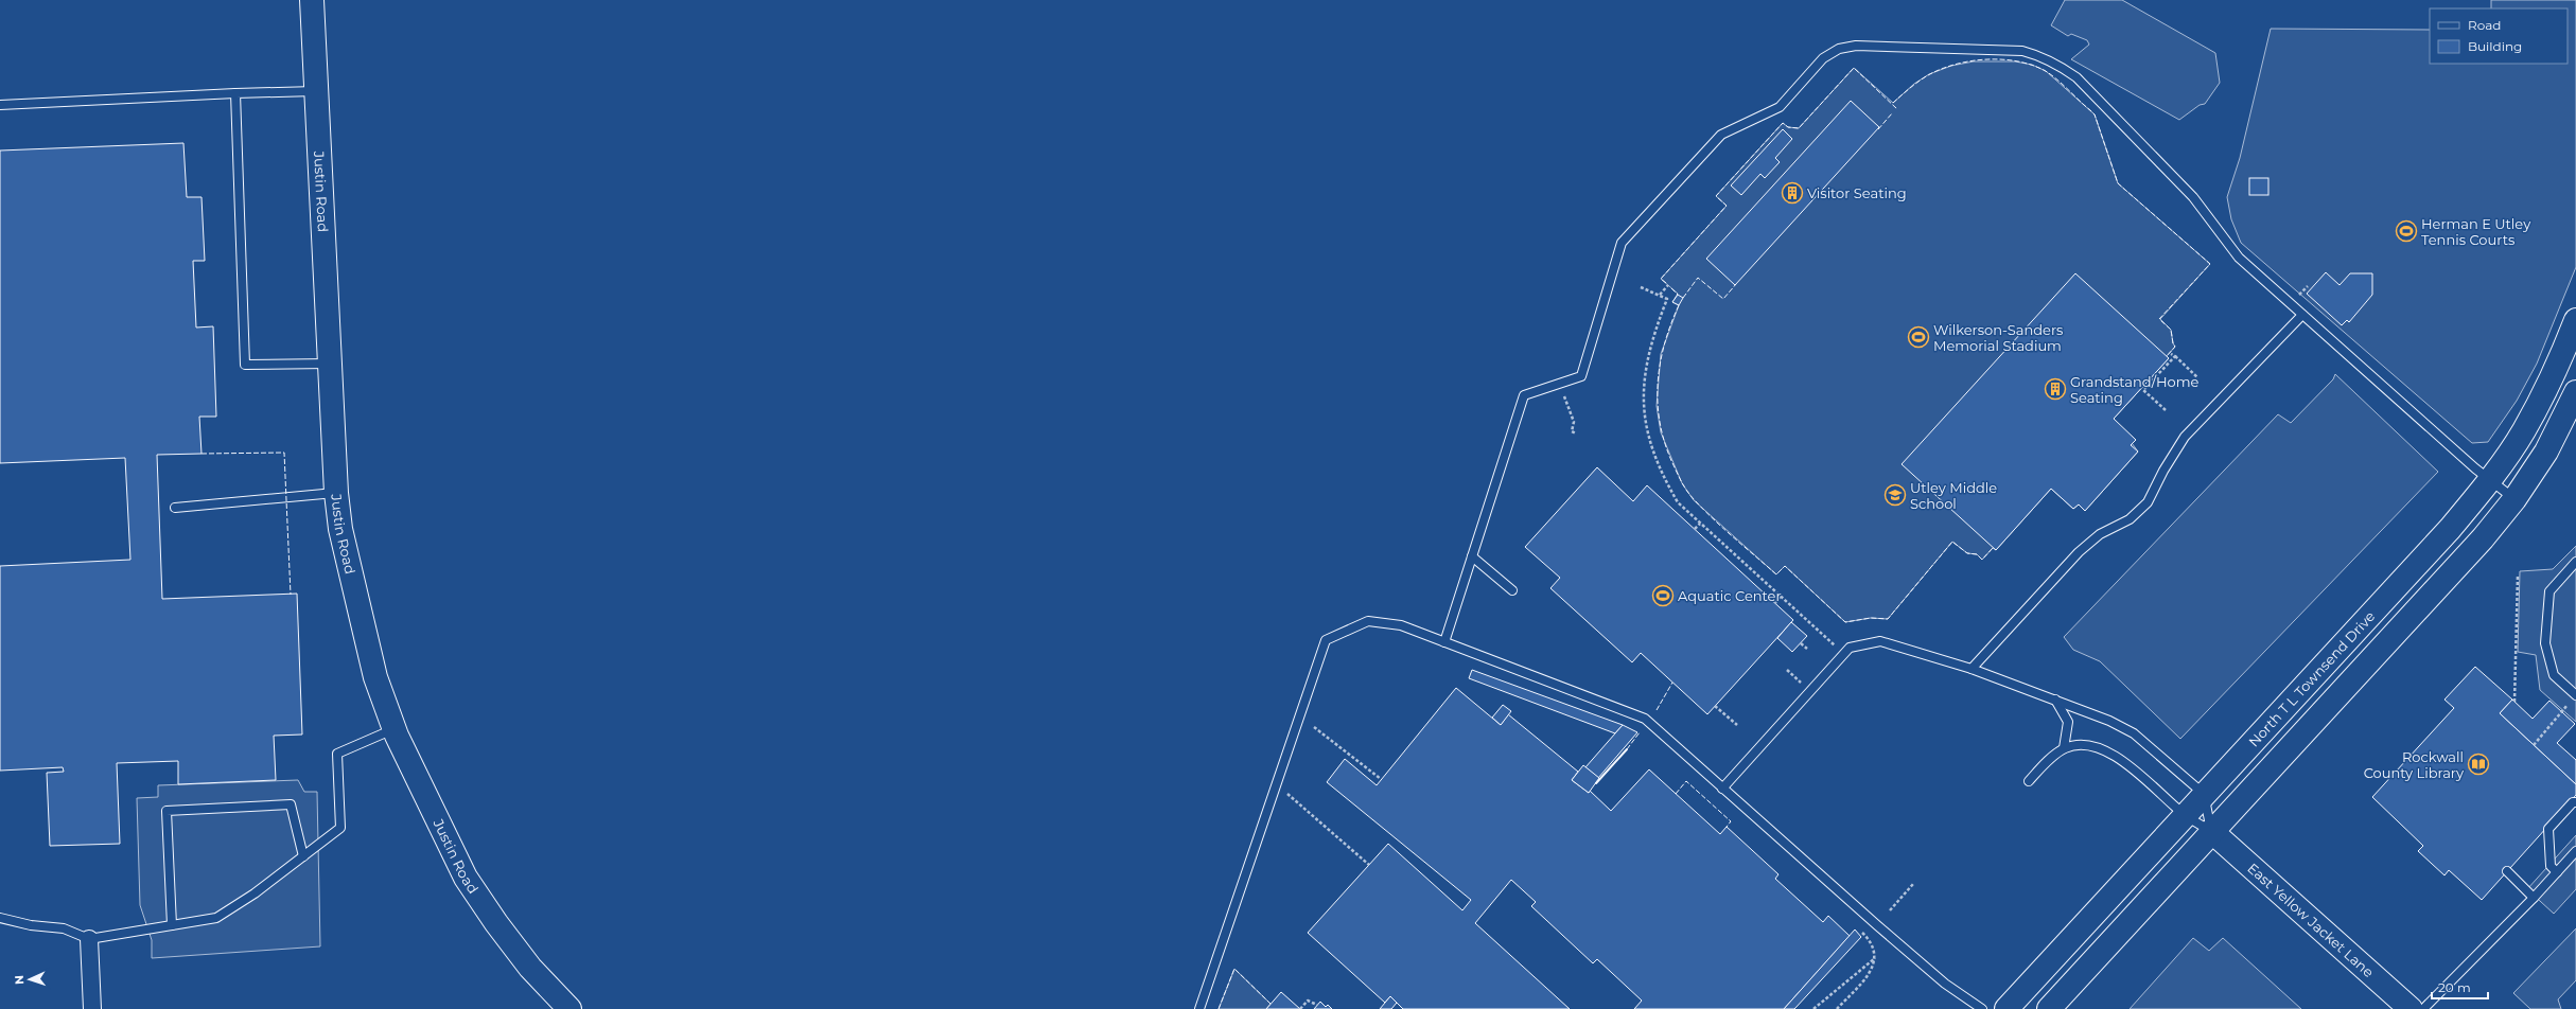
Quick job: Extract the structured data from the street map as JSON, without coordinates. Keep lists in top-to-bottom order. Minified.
{"streets":{"street":["Justin Road","North T L Townsend Drive","East Yellow Jacket Lane"]},"places":{"building":["Visitor Seating","Grandstand/Home Seating"],"sports":["Herman E Utley Tennis Courts","Wilkerson-Sanders Memorial Stadium","Aquatic Center"],"school or university":["Utley Middle School"],"library":["Rockwall County Library"]},"legend":["Road","Building"],"scale_bar":"20 m","north":"left"}
